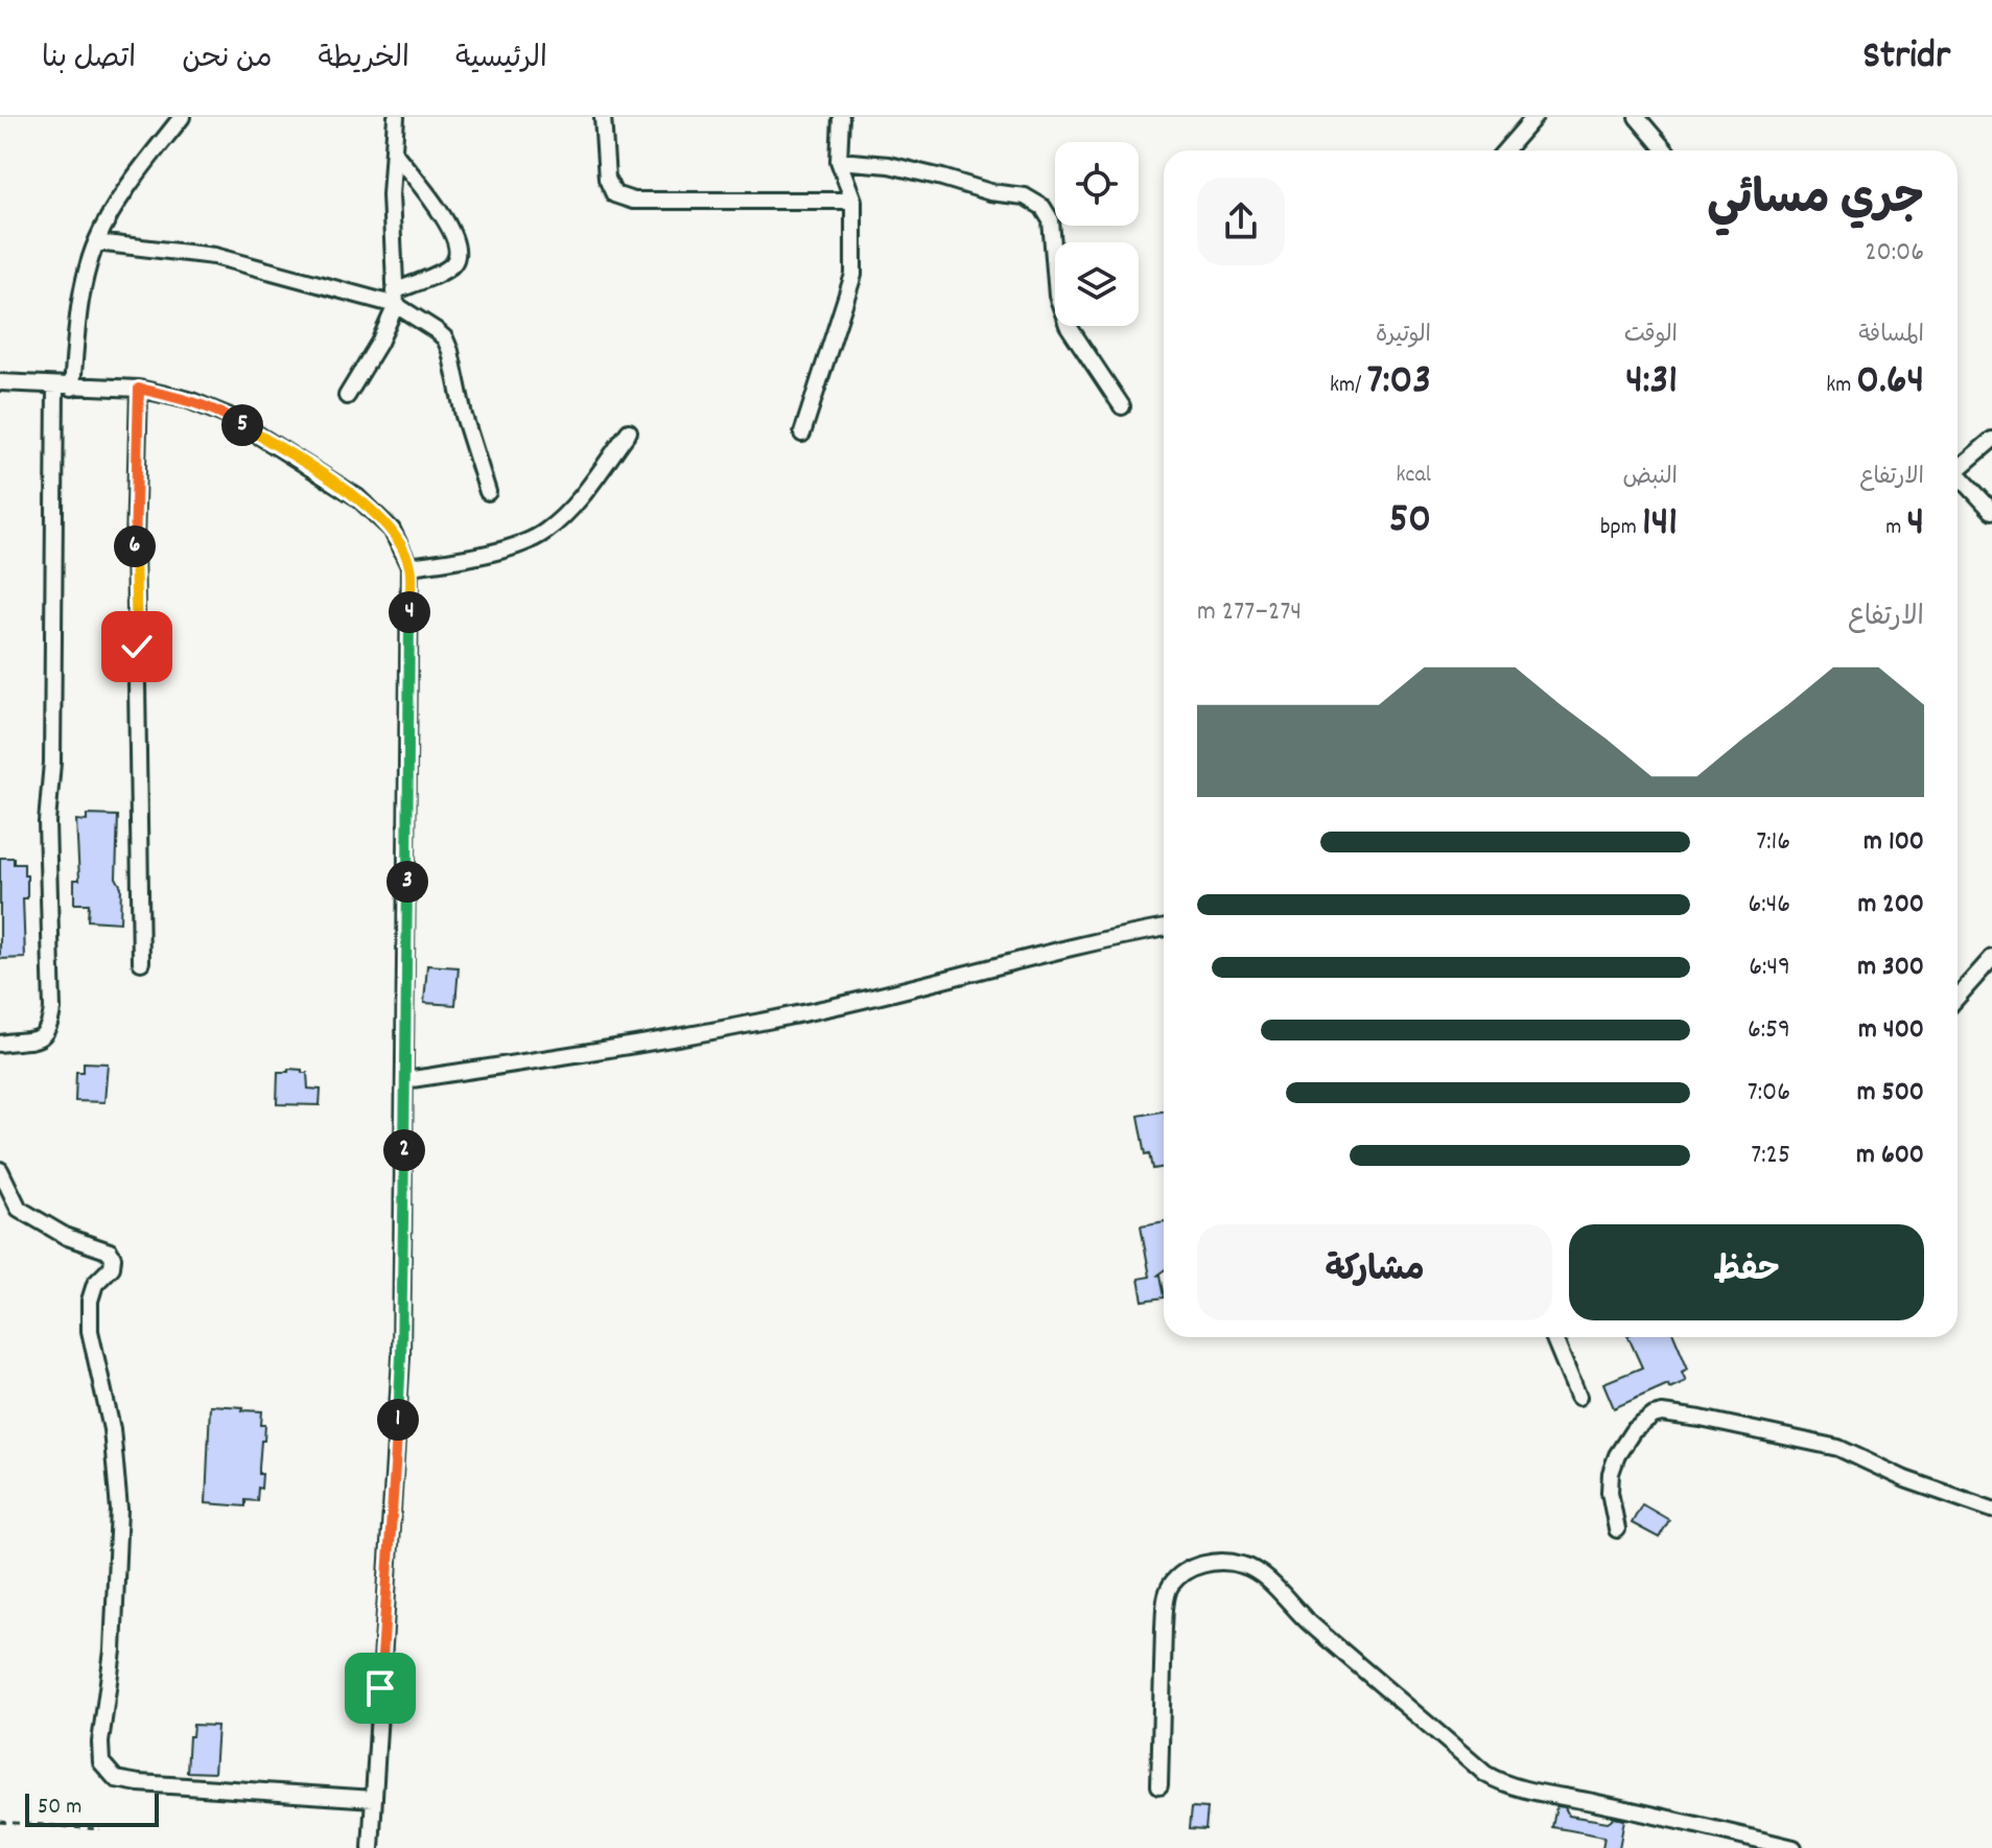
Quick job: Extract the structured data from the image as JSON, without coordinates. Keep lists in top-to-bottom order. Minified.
{"scale_bar":"50 m","page":{"header":"Stridr","nav":["الرئيسية","الخريطة","من نحن","اتصل بنا"],"heading":["جري مسائي","20:06"],"stats":[["المسافة","0.64 km"],["الوقت","4:31"],["الوتيرة","7:03 /km"],["الارتفاع","4 m"],["النبض","141 bpm"],["kcal","50"]],"pins":["5","6","4","3","2","1"],"chart":["الارتفاع","274–277 m"],"list":[{"name":"100 m","note":"7:16"},{"name":"200 m","note":"6:46"},{"name":"300 m","note":"6:49"},{"name":"400 m","note":"6:59"},{"name":"500 m","note":"7:06"},{"name":"600 m","note":"7:25"}],"buttons":["حفظ","مشاركة"],"scale":"50 m"}}
